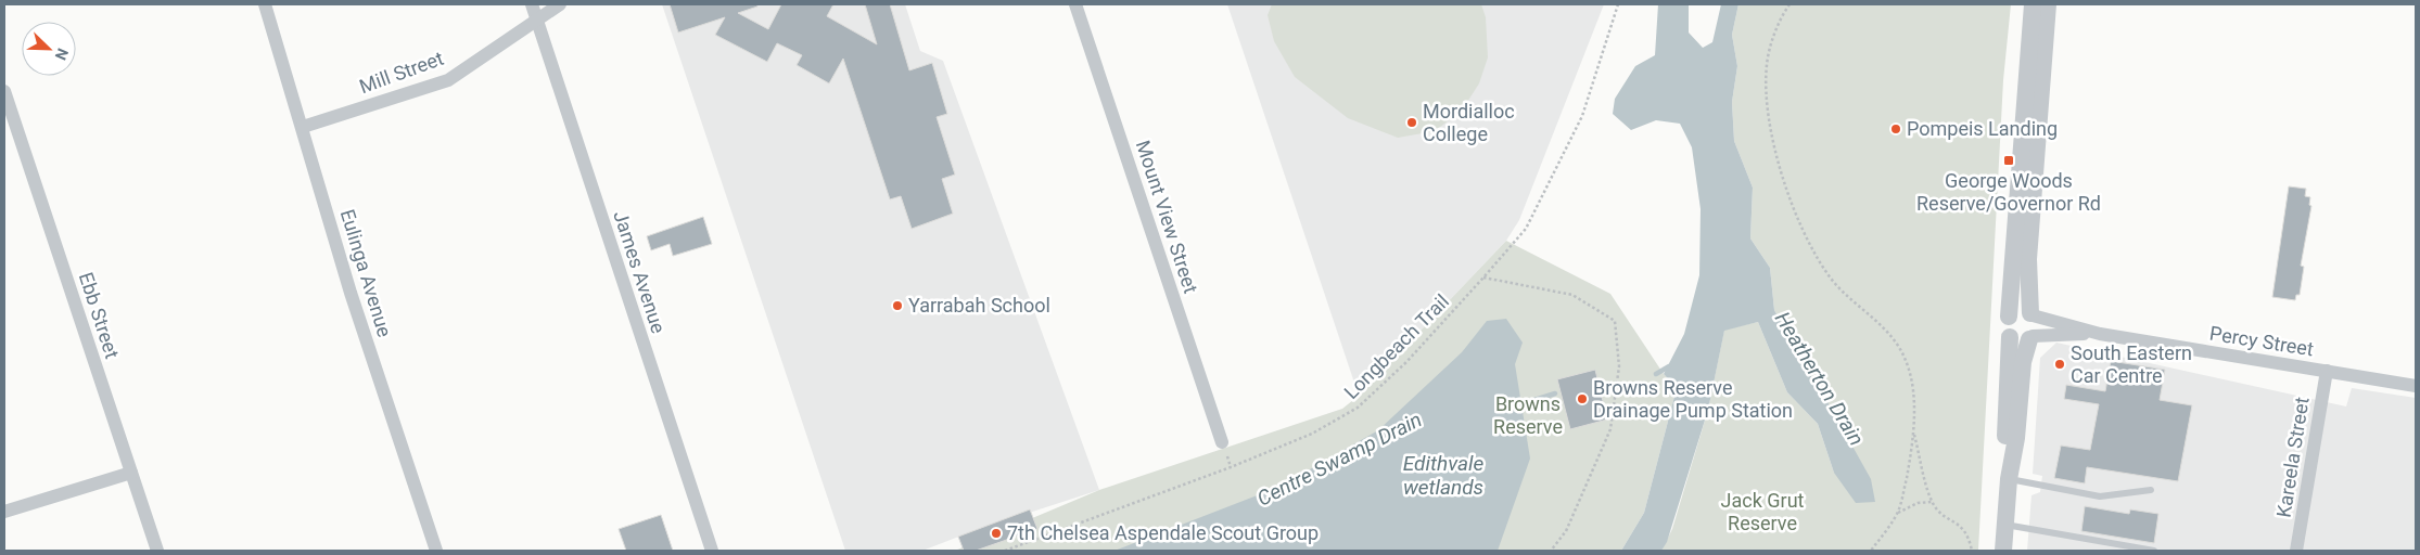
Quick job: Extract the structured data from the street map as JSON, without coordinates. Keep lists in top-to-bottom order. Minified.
{"streets":{"street":["Mill Street","Mount View Street","James Avenue","Eulinga Avenue","Ebb Street","Percy Street","Kareela Street"],"path":["Longbeach Trail"]},"crossings":[["Mill Street","James Avenue"],["Mill Street","Eulinga Avenue"],["Percy Street","Kareela Street"]],"water":["Heatherton Drain","Centre Swamp Drain","Edithvale wetlands"],"parks":["Browns Reserve","Jack Grut Reserve"],"places":{"other":["Mordialloc College","Pompeis Landing","Yarrabah School","South Eastern Car Centre","Browns Reserve Drainage Pump Station","7th Chelsea Aspendale Scout Group"],"transit":["George Woods Reserve/Governor Rd"]},"north":"bottom right"}
